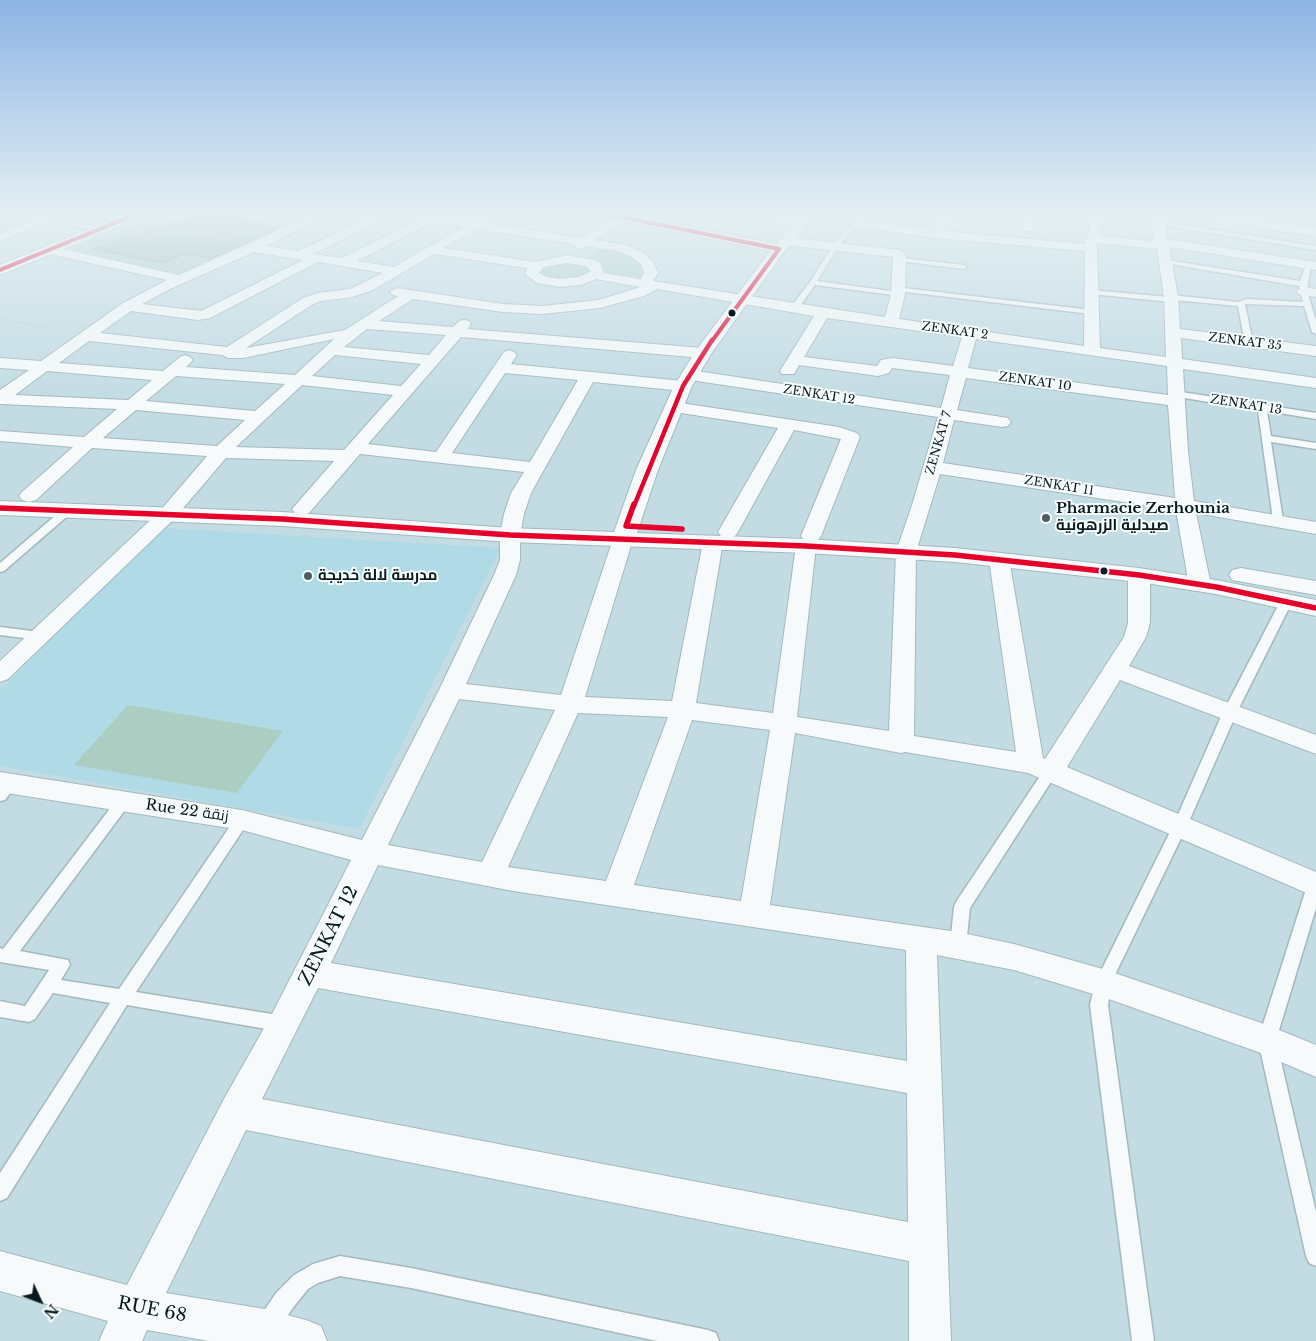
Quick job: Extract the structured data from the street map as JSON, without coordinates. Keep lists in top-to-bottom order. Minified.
{"streets":{"street":["ZENKAT 2","ZENKAT 35","ZENKAT 10","ZENKAT 12","ZENKAT 7","ZENKAT 11","Rue 22 زنقة","RUE 68"],"lane":["ZENKAT 13"]},"crossings":[["ZENKAT 2","ZENKAT 7"],["ZENKAT 10","ZENKAT 13"],["ZENKAT 10","ZENKAT 7"],["ZENKAT 12","ZENKAT 7"],["ZENKAT 12","Rue 22 زنقة"],["ZENKAT 12","RUE 68"],["ZENKAT 7","ZENKAT 11"]],"places":["Pharmacie Zerhounia صيدلية الزرهونية","مدرسة لالة خديجة"],"north":"bottom right"}
